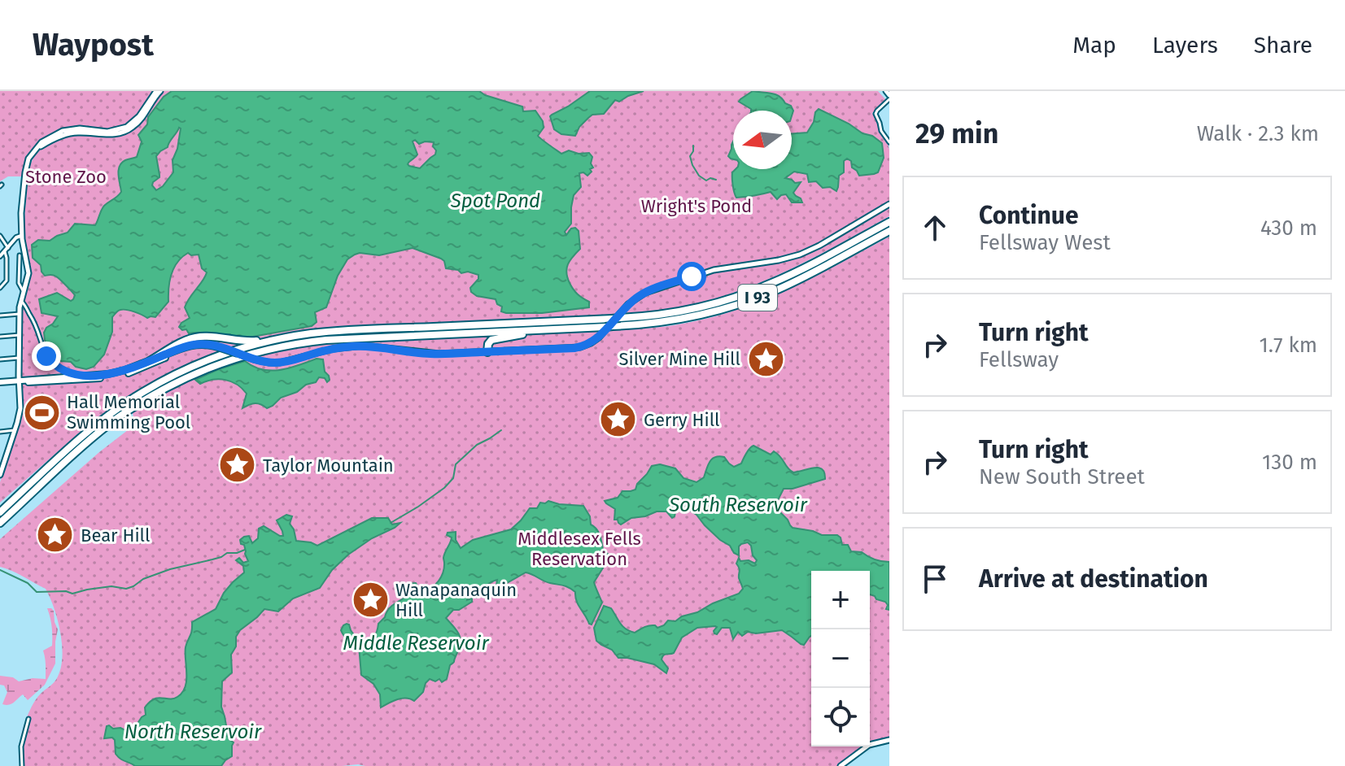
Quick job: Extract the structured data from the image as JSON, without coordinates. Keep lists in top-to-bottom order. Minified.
{"streets":{"highway":["I 93"]},"water":["Spot Pond","South Reservoir","Middle Reservoir","North Reservoir"],"parks":["Stone Zoo","Wright's Pond","Middlesex Fells Reservation"],"places":{"place":["Silver Mine Hill","Gerry Hill","Taylor Mountain","Bear Hill","Wanapanaquin Hill"],"sports":["Hall Memorial Swimming Pool"]},"north":"left","page":{"header":"Waypost","nav":["Map","Layers","Share"],"heading":["29 min","Walk · 2.3 km"],"list":[["Continue","Fellsway West","430 m"],["Turn right","Fellsway","1.7 km"],["Turn right","New South Street","130 m"],"Arrive at destination"],"map_buttons":["+","−"]}}
